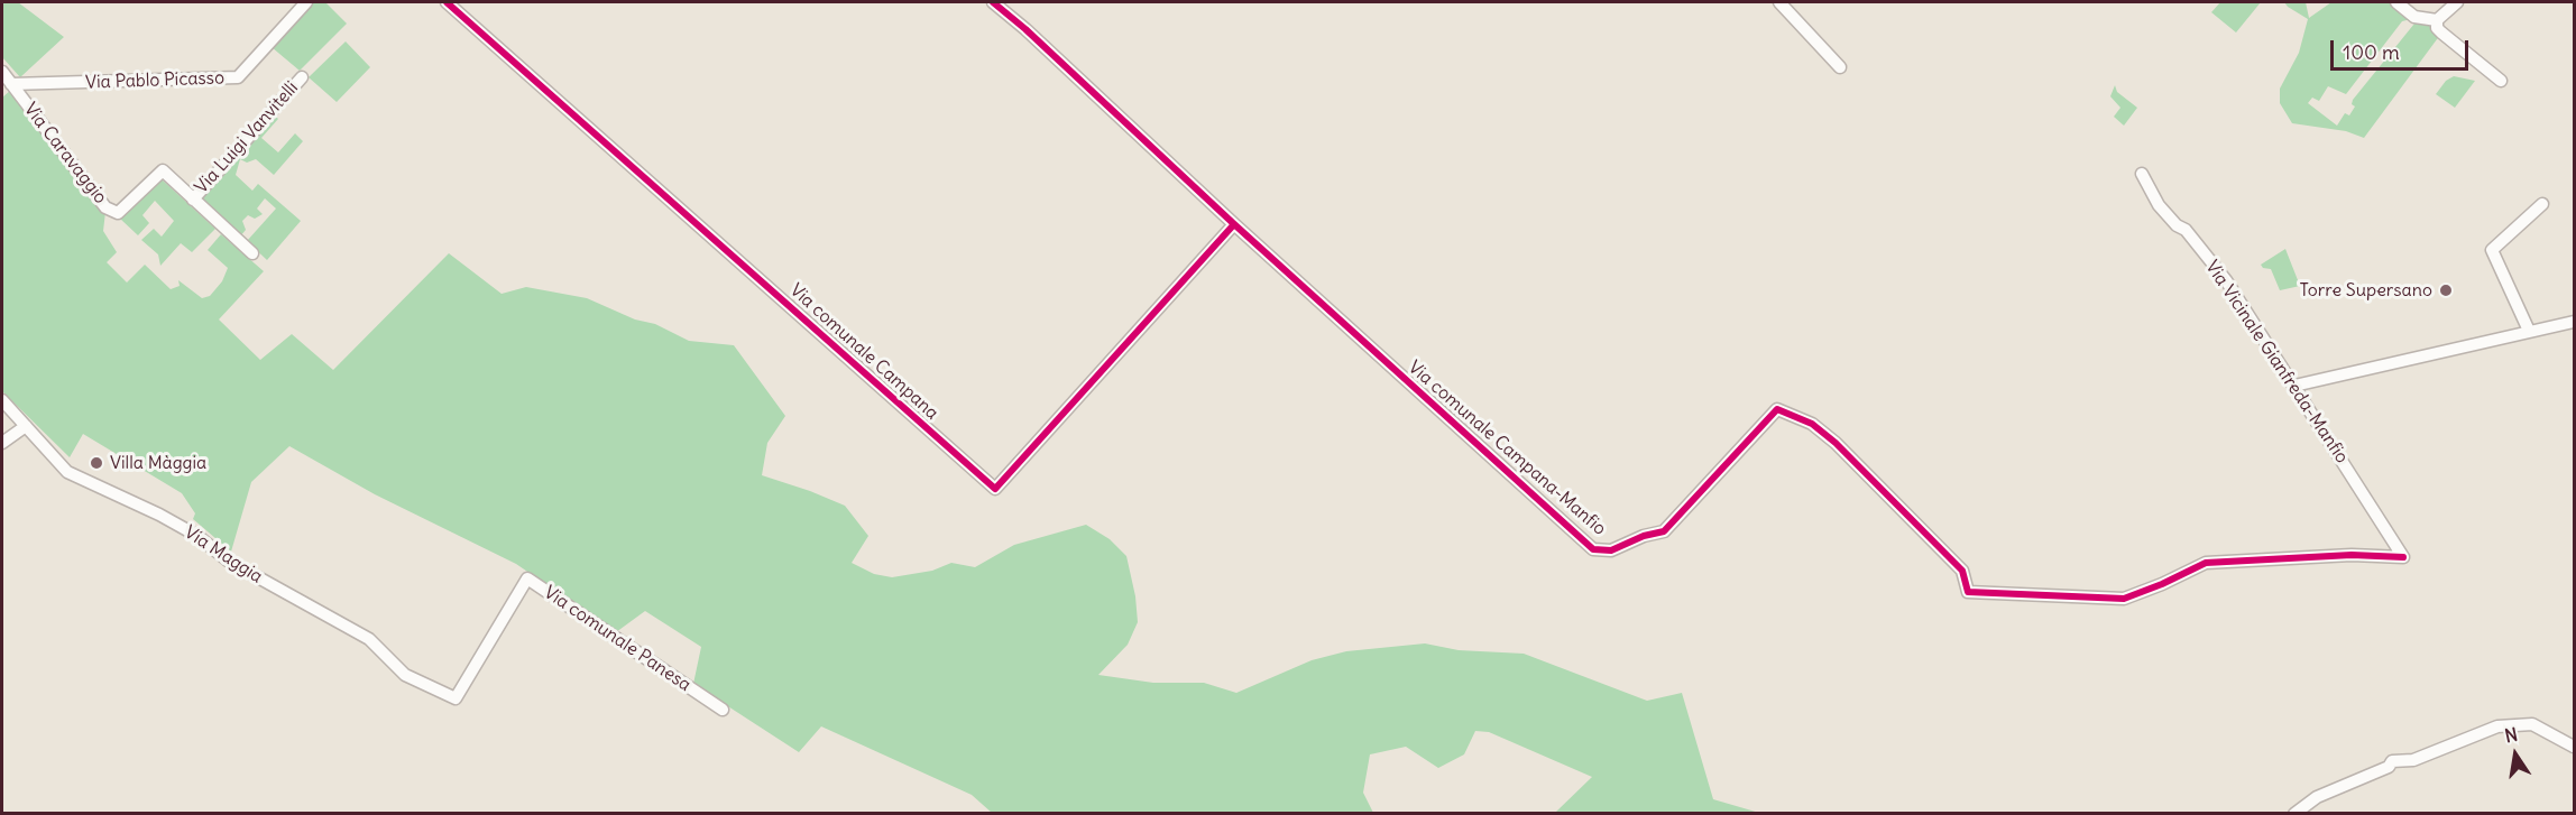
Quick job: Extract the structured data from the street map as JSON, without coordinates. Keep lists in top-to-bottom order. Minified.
{"streets":{"street":["Via Pablo Picasso","Via Luigi Vanvitelli","Via Caravaggio","Via comunale Campana","Via Vicinale Gianfreda-Manfio","Via comunale Campana-Manfio","Via Maggia","Via comunale Panesa"]},"crossings":[["Via Pablo Picasso","Via Caravaggio"],["Via Luigi Vanvitelli","Via Caravaggio"],["Via comunale Campana","Via comunale Campana-Manfio"],["Via Vicinale Gianfreda-Manfio","Via comunale Campana-Manfio"],["Via Maggia","Via comunale Panesa"]],"places":["Torre Supersano","Villa Màggia"],"scale_bar":"100 m","north":"top"}
